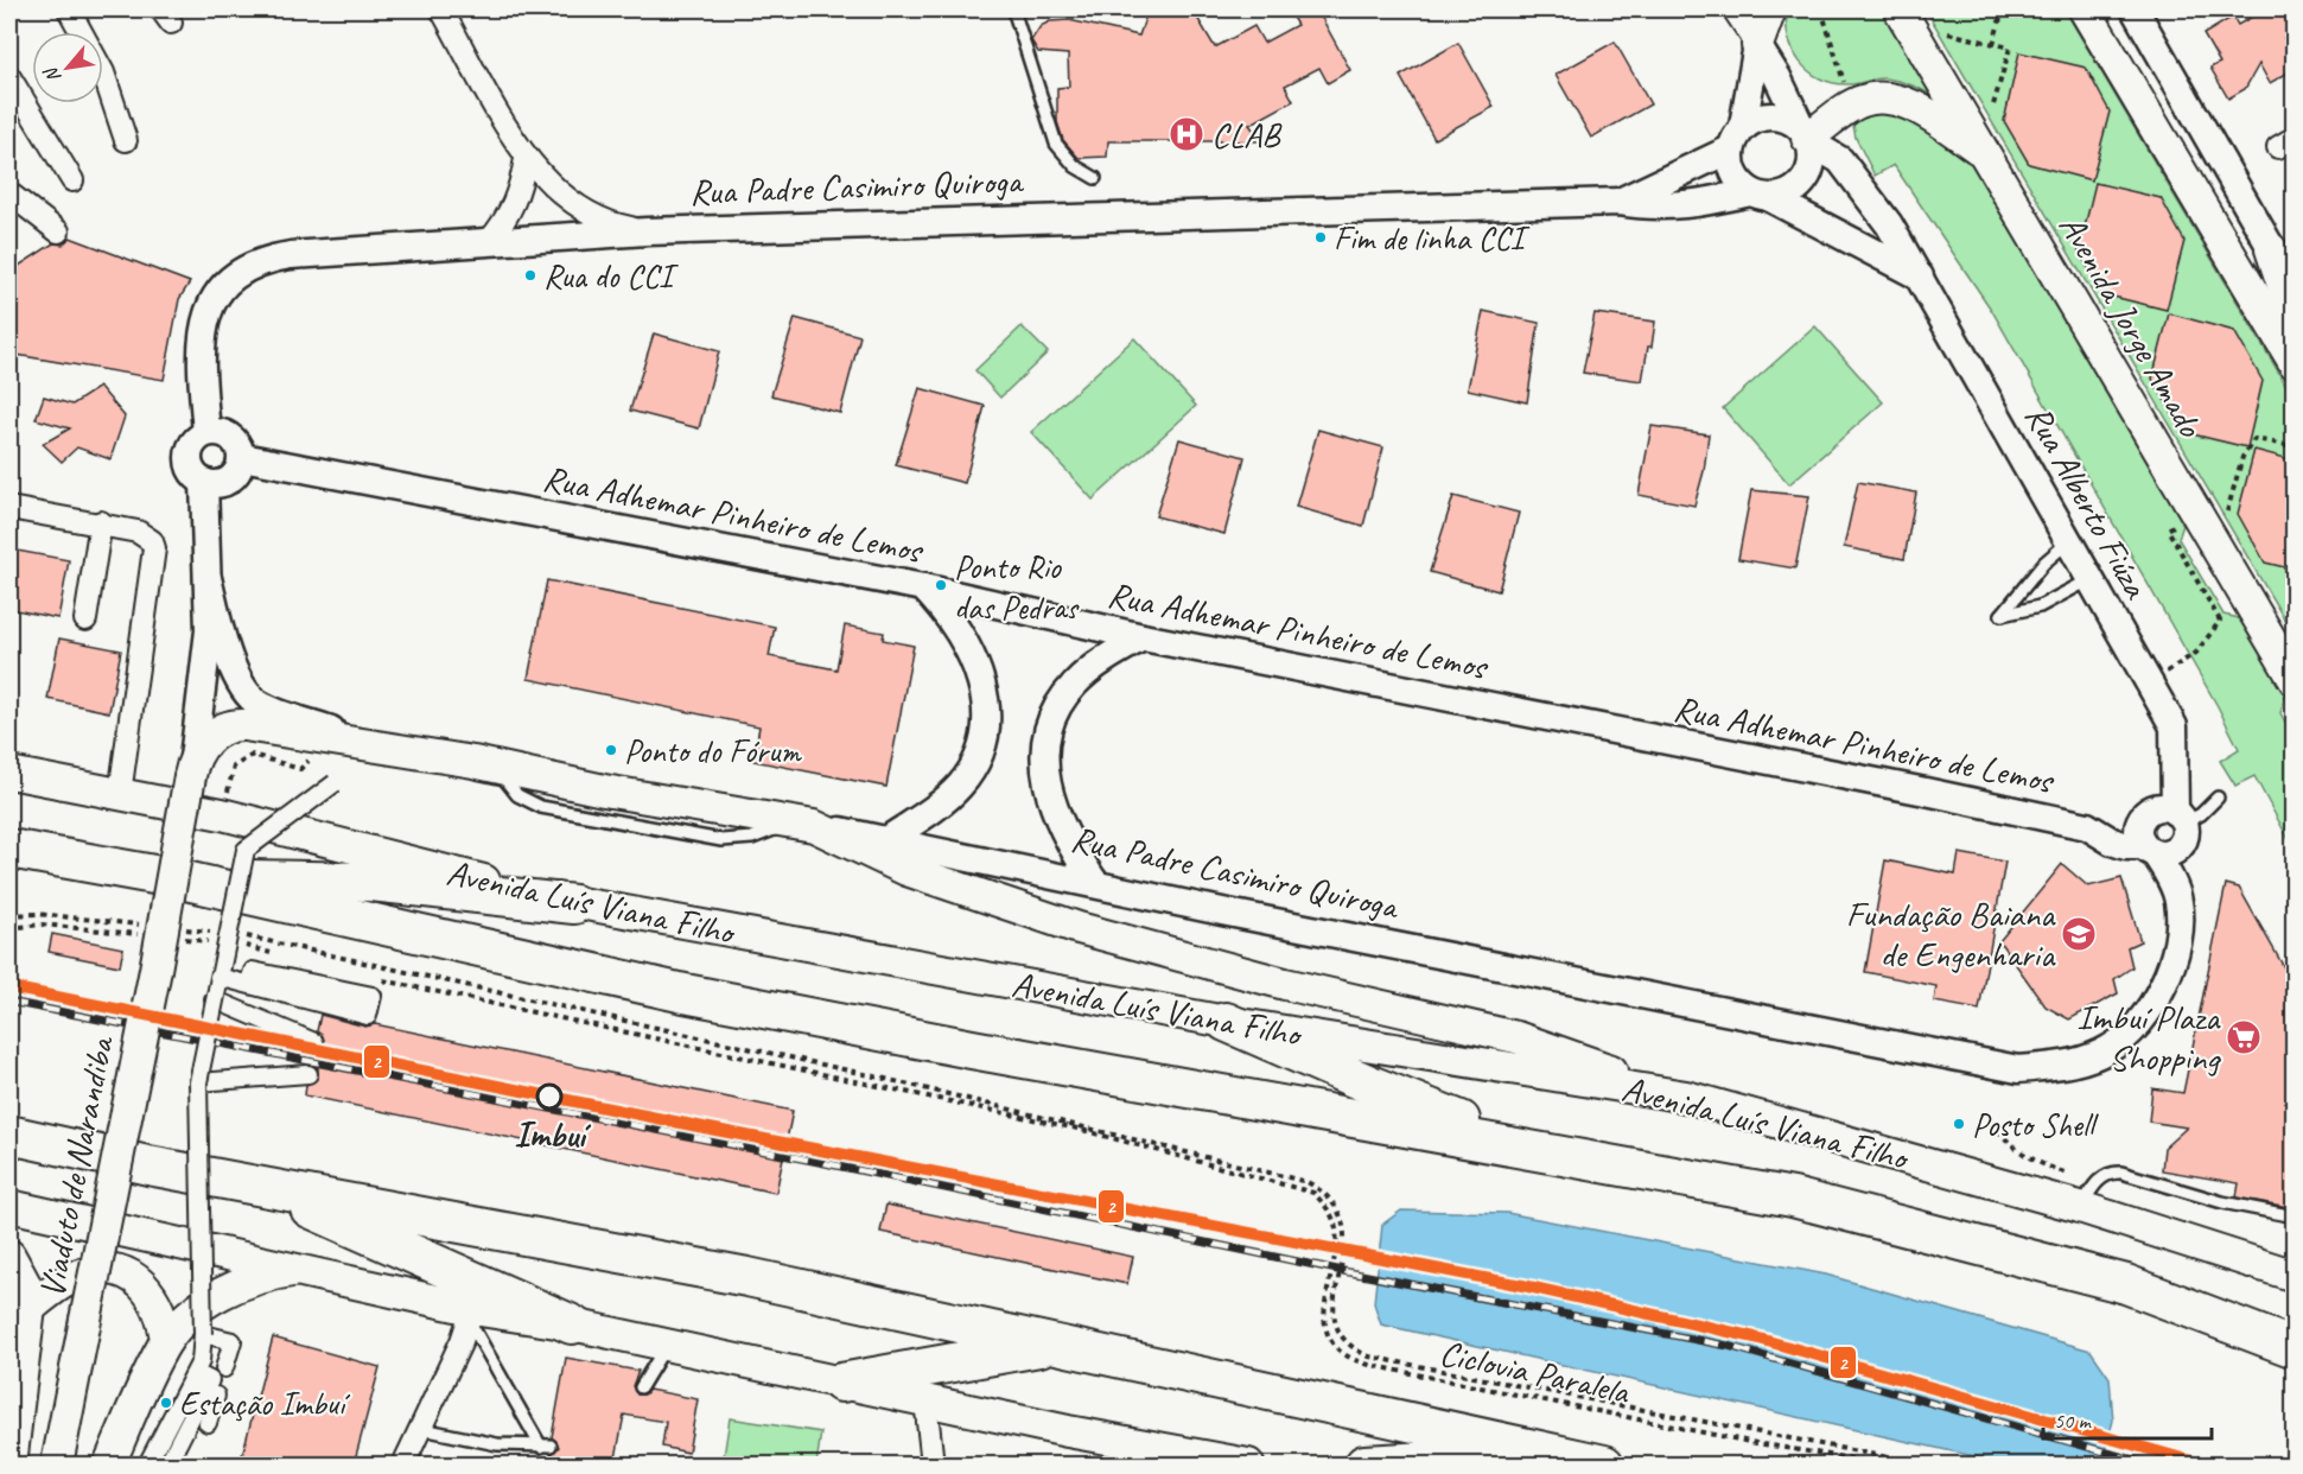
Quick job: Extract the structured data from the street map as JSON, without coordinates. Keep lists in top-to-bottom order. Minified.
{"streets":{"highway":["Avenida Luís Viana Filho"],"main road":["Rua Padre Casimiro Quiroga","Avenida Jorge Amado","Viaduto de Narandiba"],"street":["Rua Alberto Fiúza","Rua Adhemar Pinheiro de Lemos"],"path":["Ciclovia Paralela"]},"crossings":[["Rua Padre Casimiro Quiroga","Rua Alberto Fiúza"],["Rua Padre Casimiro Quiroga","Rua Adhemar Pinheiro de Lemos"],["Rua Padre Casimiro Quiroga","Viaduto de Narandiba"],["Rua Alberto Fiúza","Rua Adhemar Pinheiro de Lemos"]],"places":{"hospital":["CLAB"],"other":["Fim de linha CCI","Rua do CCI","Ponto Rio das Pedras","Ponto do Fórum","Imbuí","Posto Shell","Estação Imbuí"],"school or university":["Fundação Baiana de Engenharia"],"supermarket":["Imbuí Plaza Shopping"]},"lines":["transit line 2"],"scale_bar":"50 m","north":"bottom left"}
